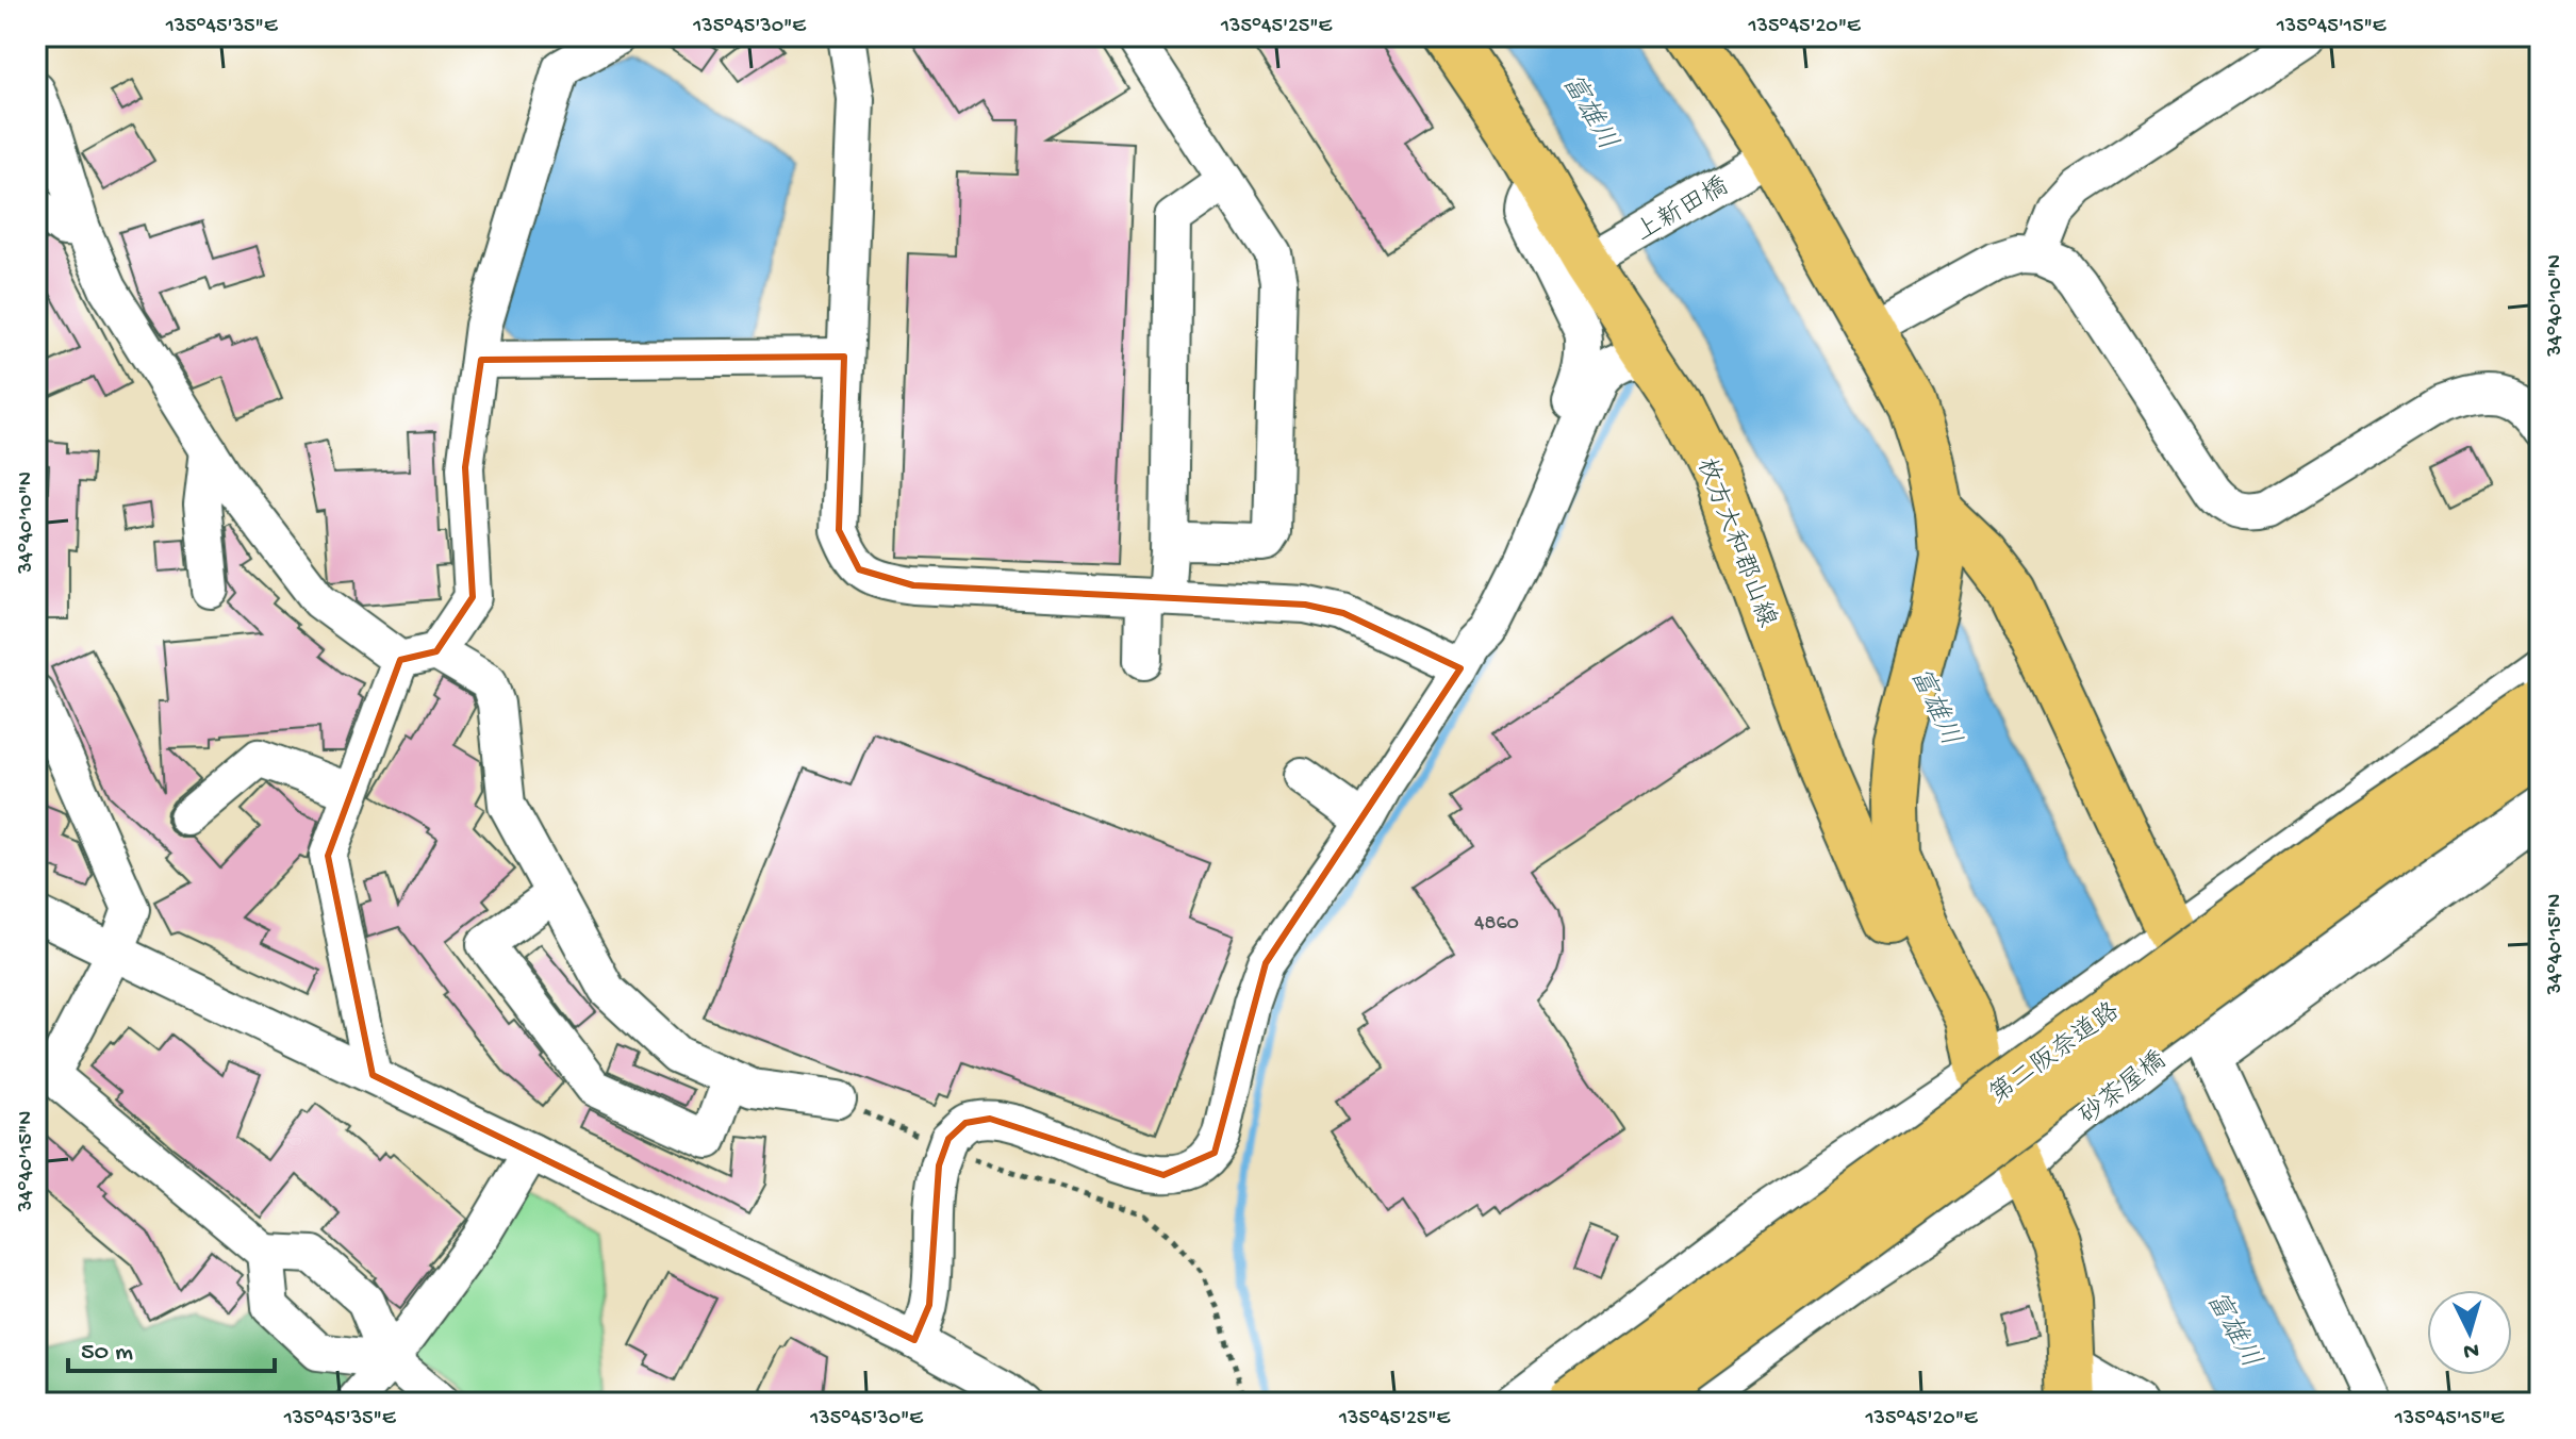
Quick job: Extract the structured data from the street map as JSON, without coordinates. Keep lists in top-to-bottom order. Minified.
{"streets":{"main road":["枚方大和郡山線","第二阪奈道路"],"street":["上新田橋","砂茶屋橋"]},"crossings":[["上新田橋","枚方大和郡山線"],["枚方大和郡山線","砂茶屋橋"]],"water":["富雄川"],"house_numbers":["4860"],"scale_bar":"50 m","north":"bottom","coordinates":["135°45'35\"E","135°45'30\"E","135°45'25\"E","135°45'20\"E","135°45'15\"E","34°40'10\"N","34°40'15\"N"]}
